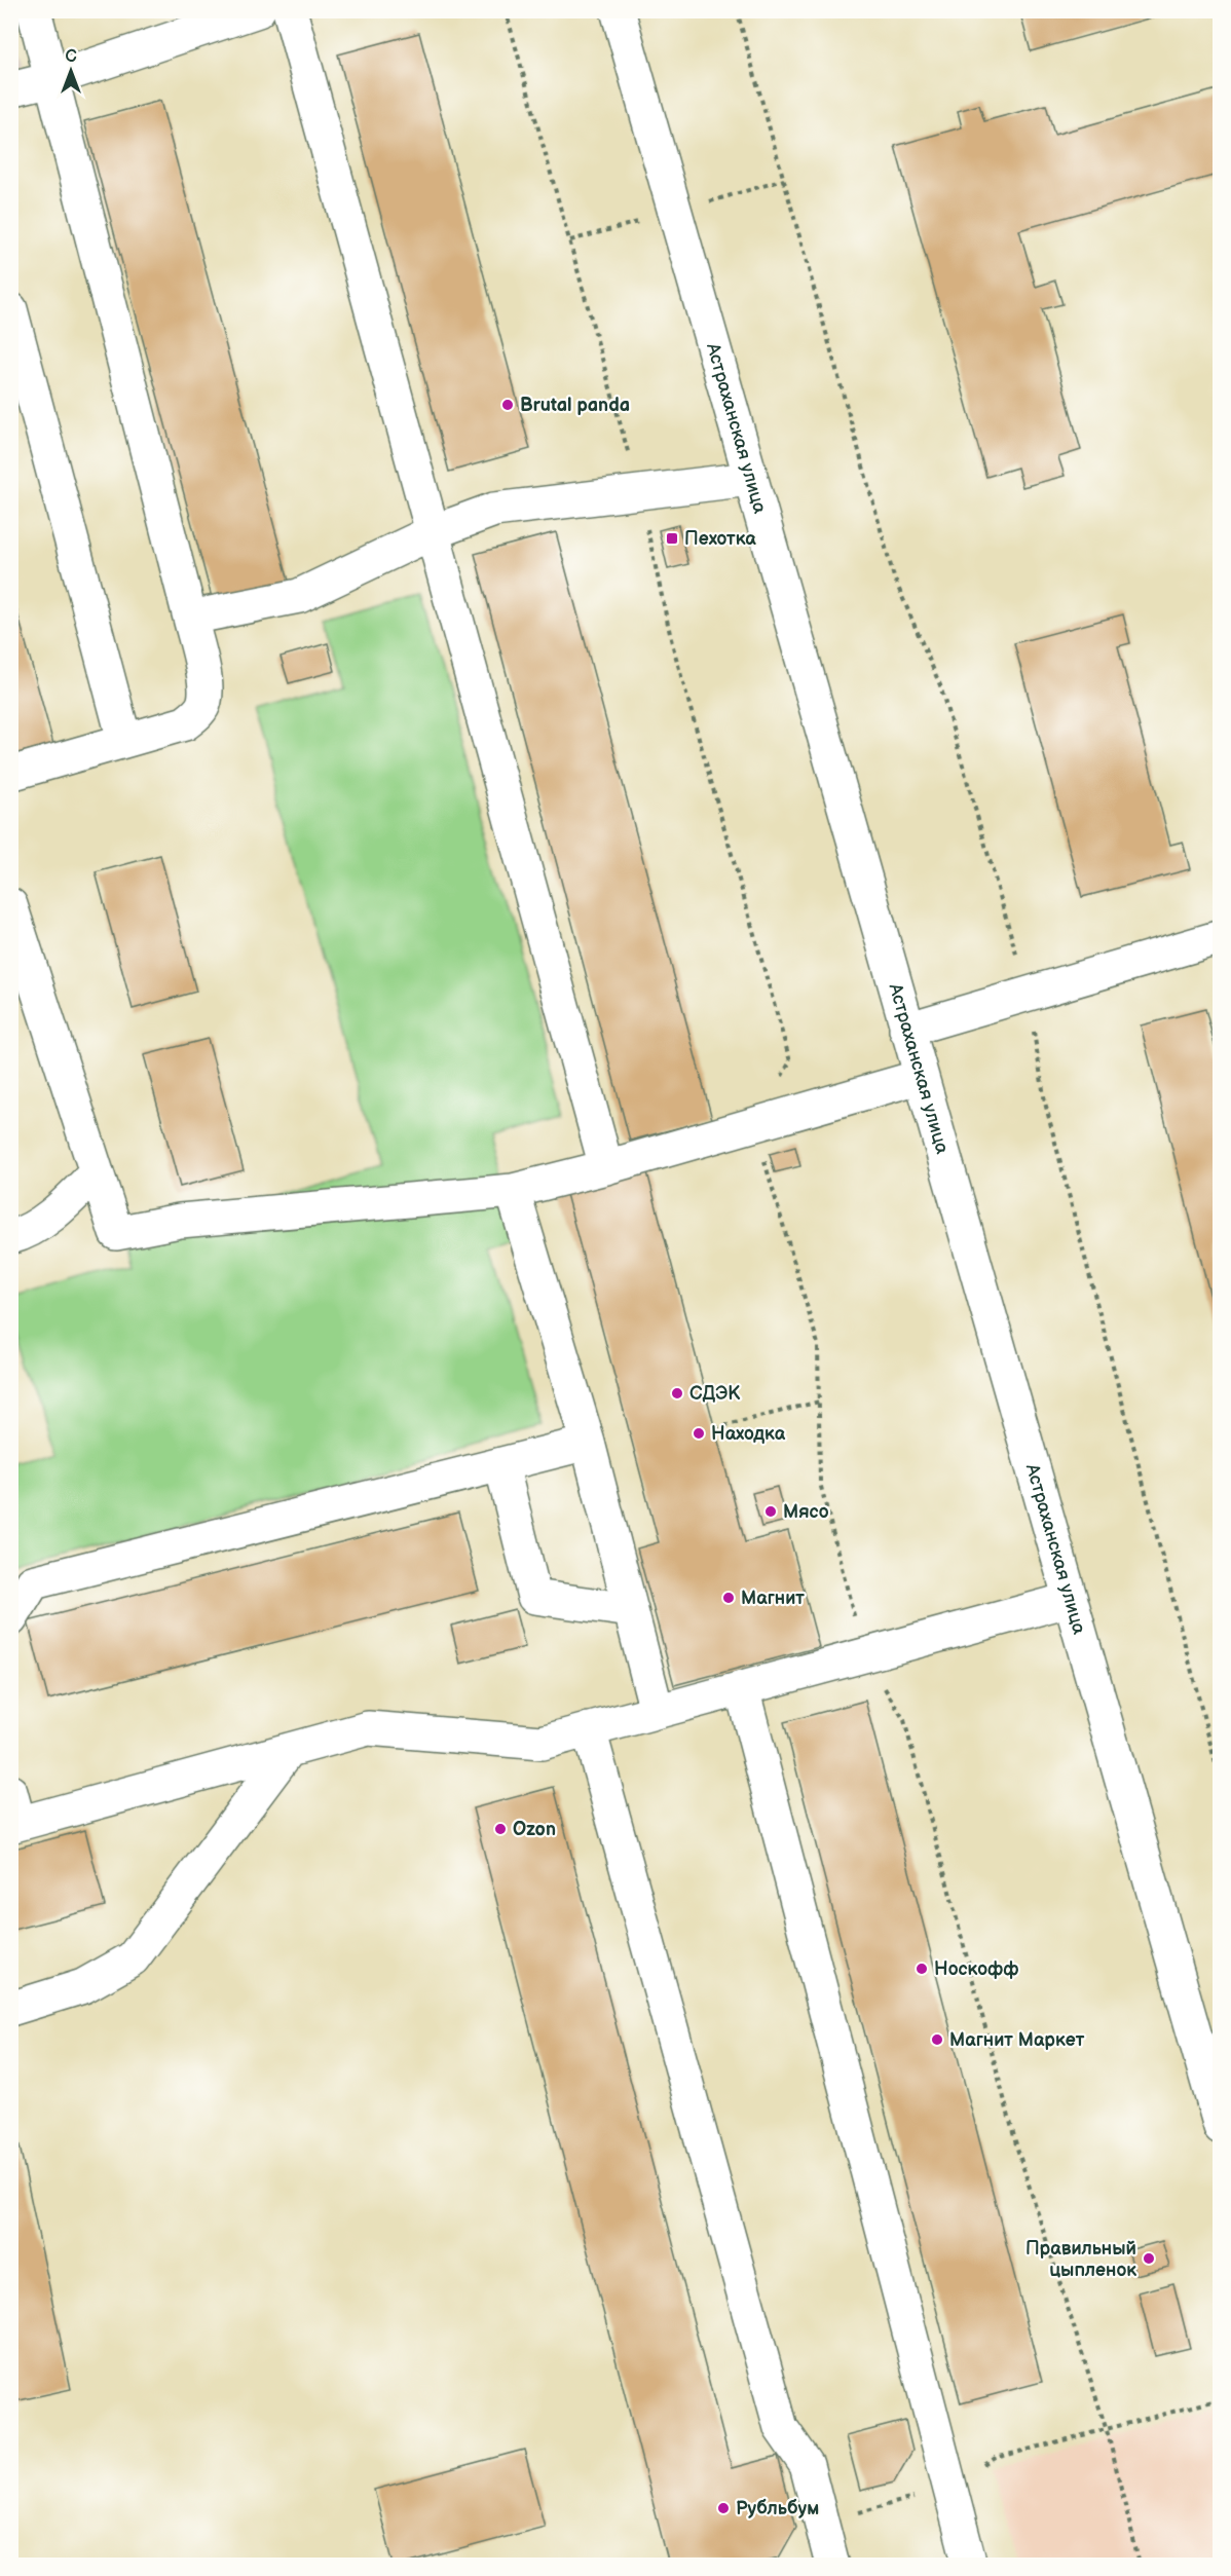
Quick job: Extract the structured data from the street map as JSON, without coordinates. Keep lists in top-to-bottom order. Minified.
{"streets":{"main road":["Астраханская улица"]},"places":{"other":["Brutal panda","СДЭК","Находка","Мясо","Магнит","Ozon","Носкофф","Магнит Маркет","Правильный цыпленок","Рубльбум"],"transit":["Пехотка"]},"north":"top"}
